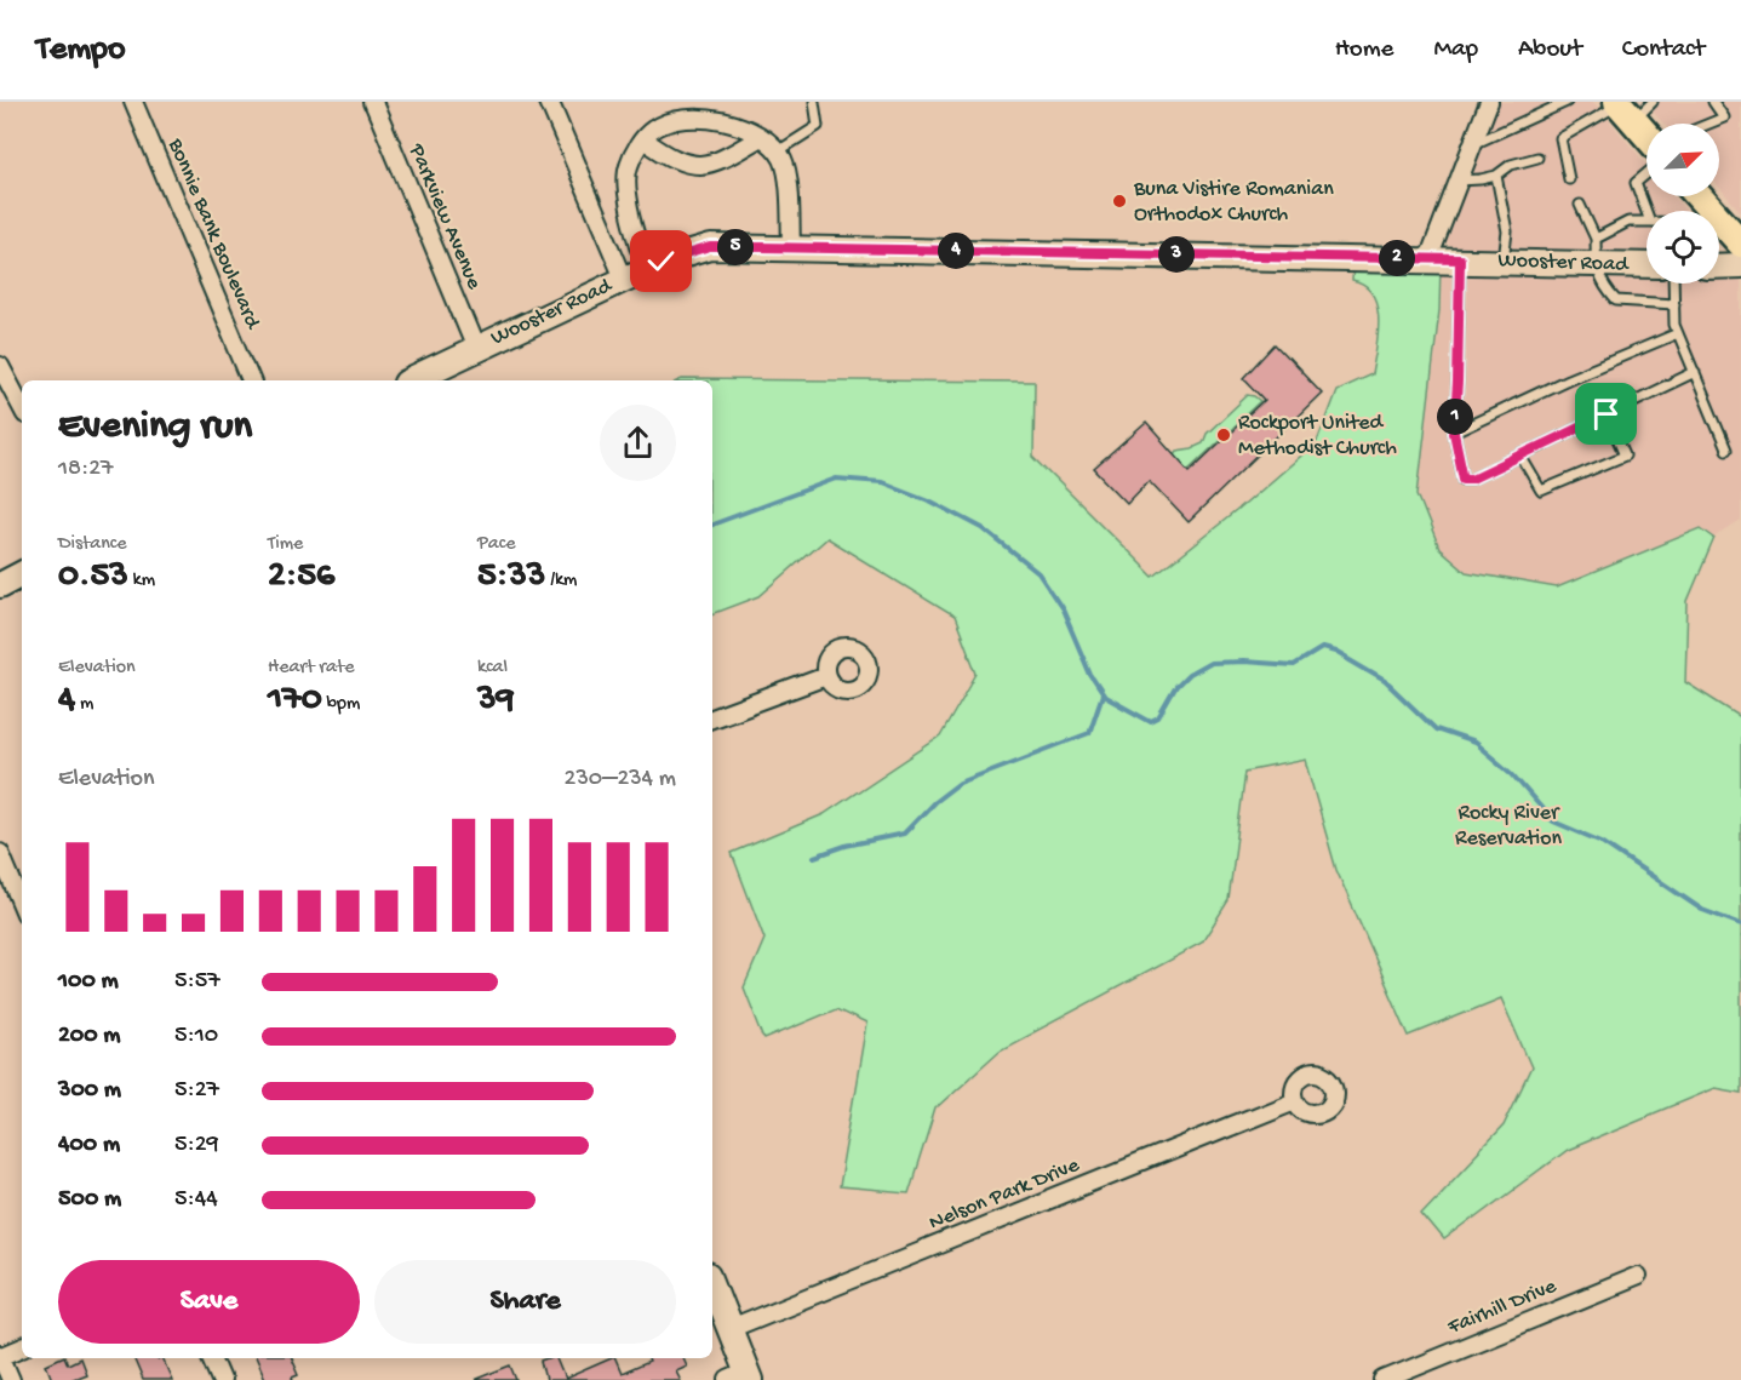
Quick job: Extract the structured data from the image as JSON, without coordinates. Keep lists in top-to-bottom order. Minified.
{"streets":{"main road":["Wooster Road"],"street":["Parkview Avenue","Bonnie Bank Boulevard","Nelson Park Drive","Fairhill Drive"]},"crossings":[["Parkview Avenue","Wooster Road"]],"parks":["Rocky River Reservation"],"places":["Buna Vistire Romanian Orthodox Church","Rockport United Methodist Church"],"north":"top right","page":{"header":"Tempo","nav":["Home","Map","About","Contact"],"pins":["5","4","3","2","1"],"heading":["Evening run","18:27"],"stats":[["Distance","0.53 km"],["Time","2:56"],["Pace","5:33 /km"],["Elevation","4 m"],["Heart rate","170 bpm"],["kcal","39"]],"chart":["Elevation","230–234 m"],"list":[{"name":"100 m","note":"5:57"},{"name":"200 m","note":"5:10"},{"name":"300 m","note":"5:27"},{"name":"400 m","note":"5:29"},{"name":"500 m","note":"5:44"}],"buttons":["Save","Share"]}}
